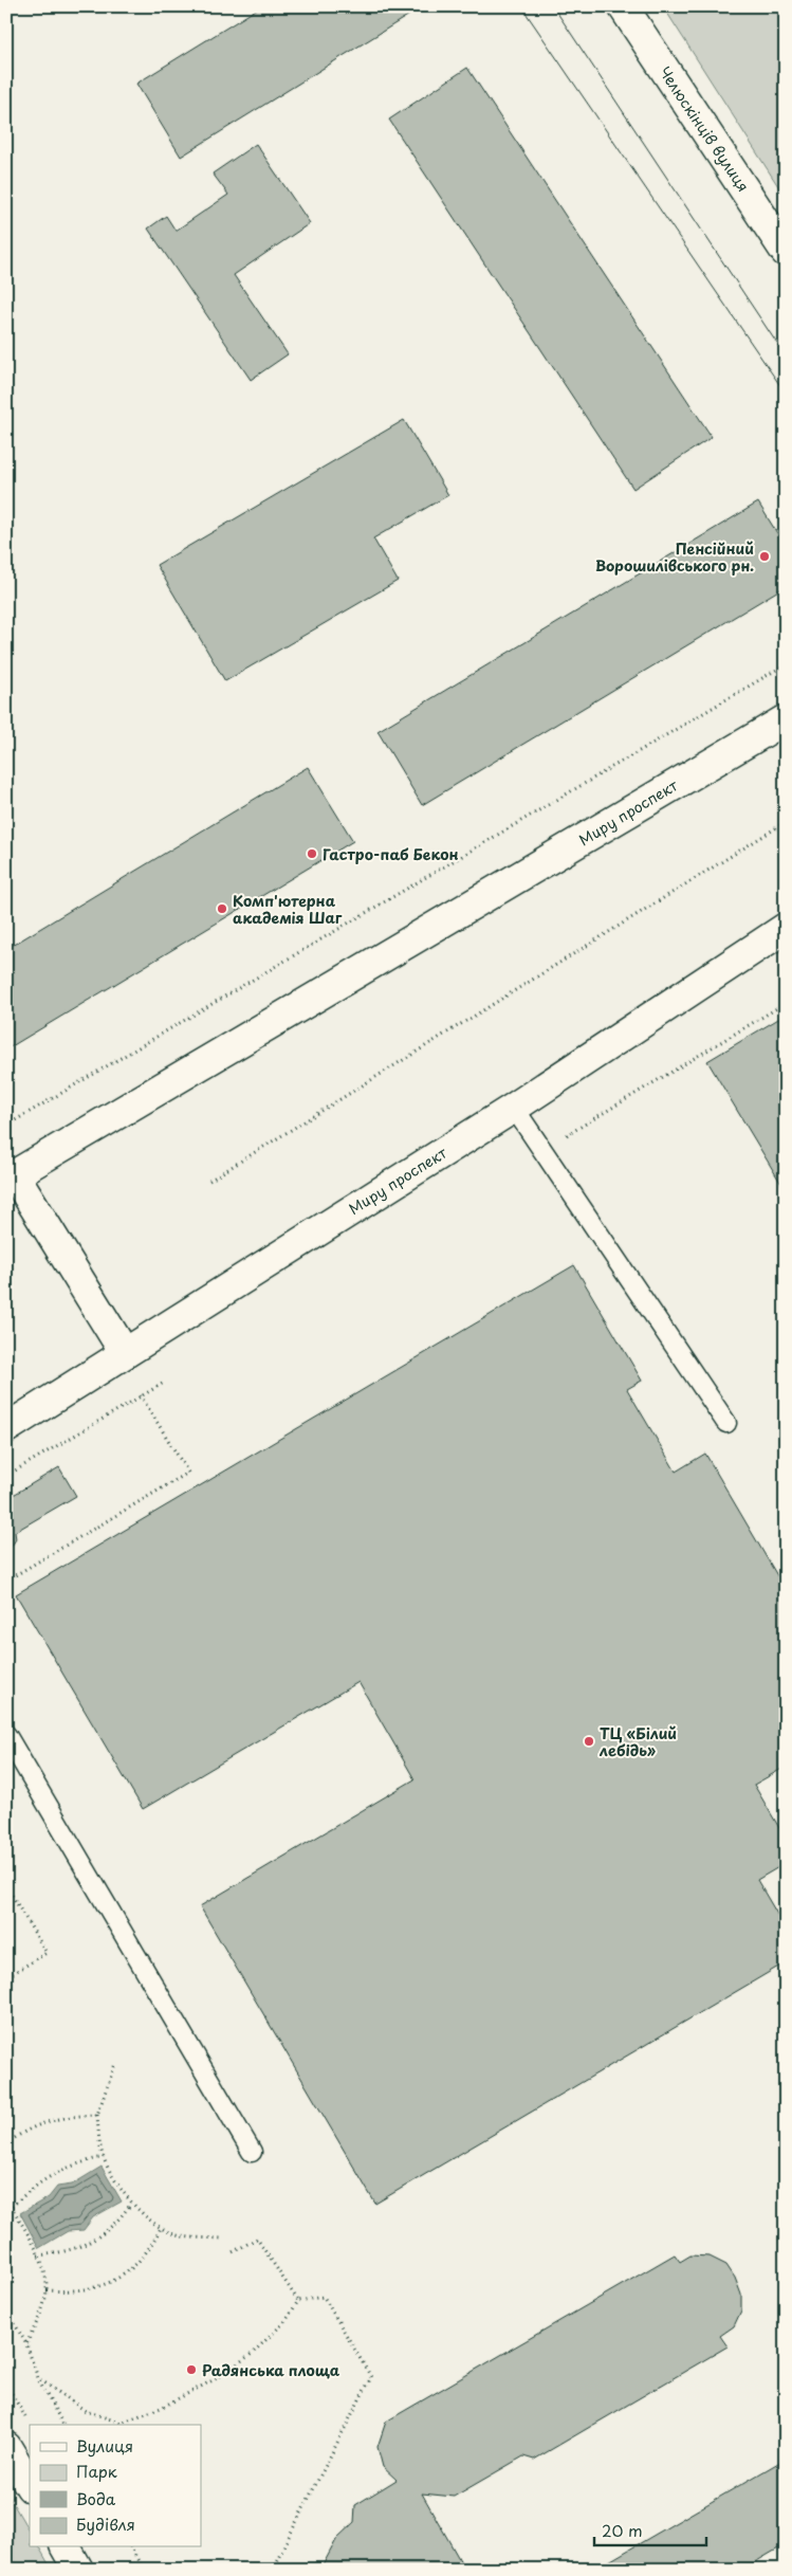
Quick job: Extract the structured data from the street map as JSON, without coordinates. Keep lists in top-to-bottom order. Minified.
{"streets":{"main road":["Челюскінців вулиця","Миру проспект"]},"places":["Пенсійний Ворошилівського рн.","Гастро-паб Бекон","Комп'ютерна академія Шаг","ТЦ «Білий лебідь»","Радянська площа"],"legend":["Вулиця","Парк","Вода","Будівля"],"scale_bar":"20 m"}
